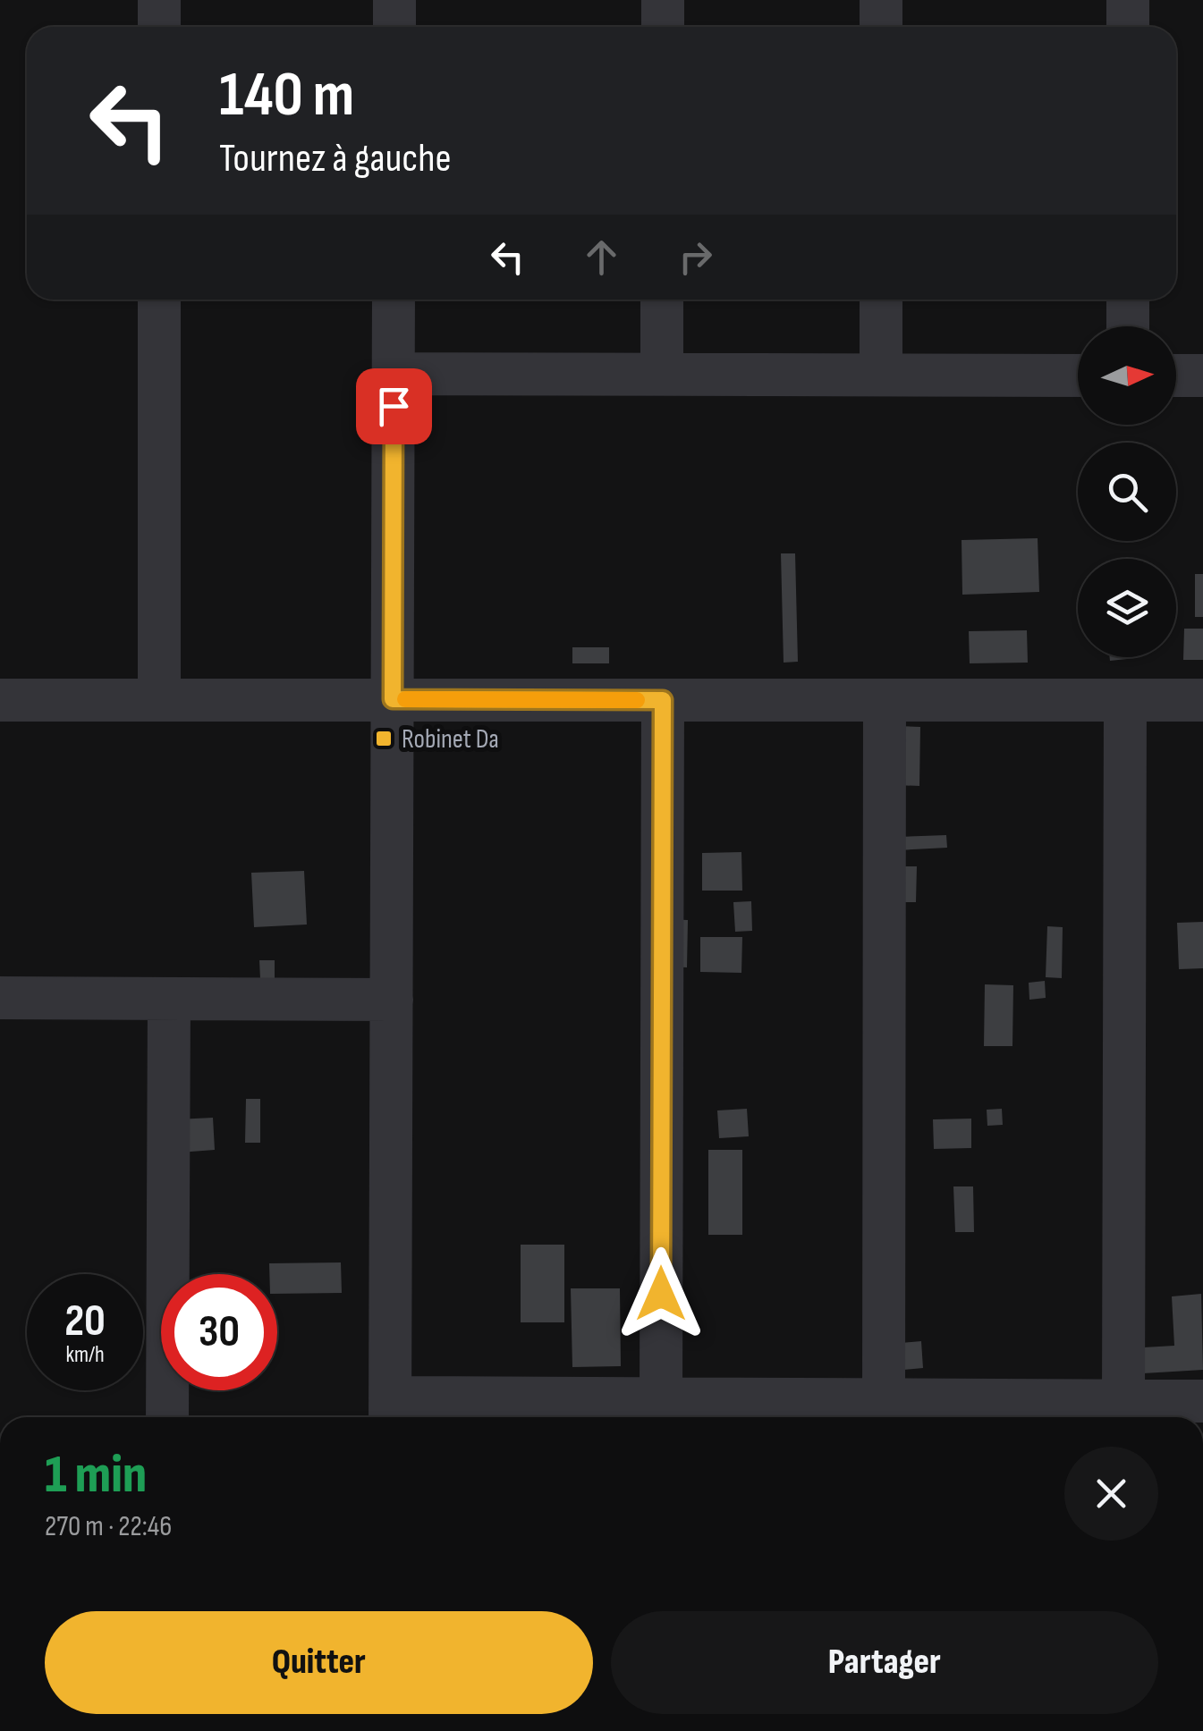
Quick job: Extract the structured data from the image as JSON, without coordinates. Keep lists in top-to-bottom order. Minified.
{"places":{"transit":["Robinet Da"]},"north":"right","page":{"turn":["140 m","Tournez à gauche"],"speed":"20 km/h","limit":"30","heading":["1 min","270 m · 22:46"],"buttons":["Quitter","Partager"]}}
